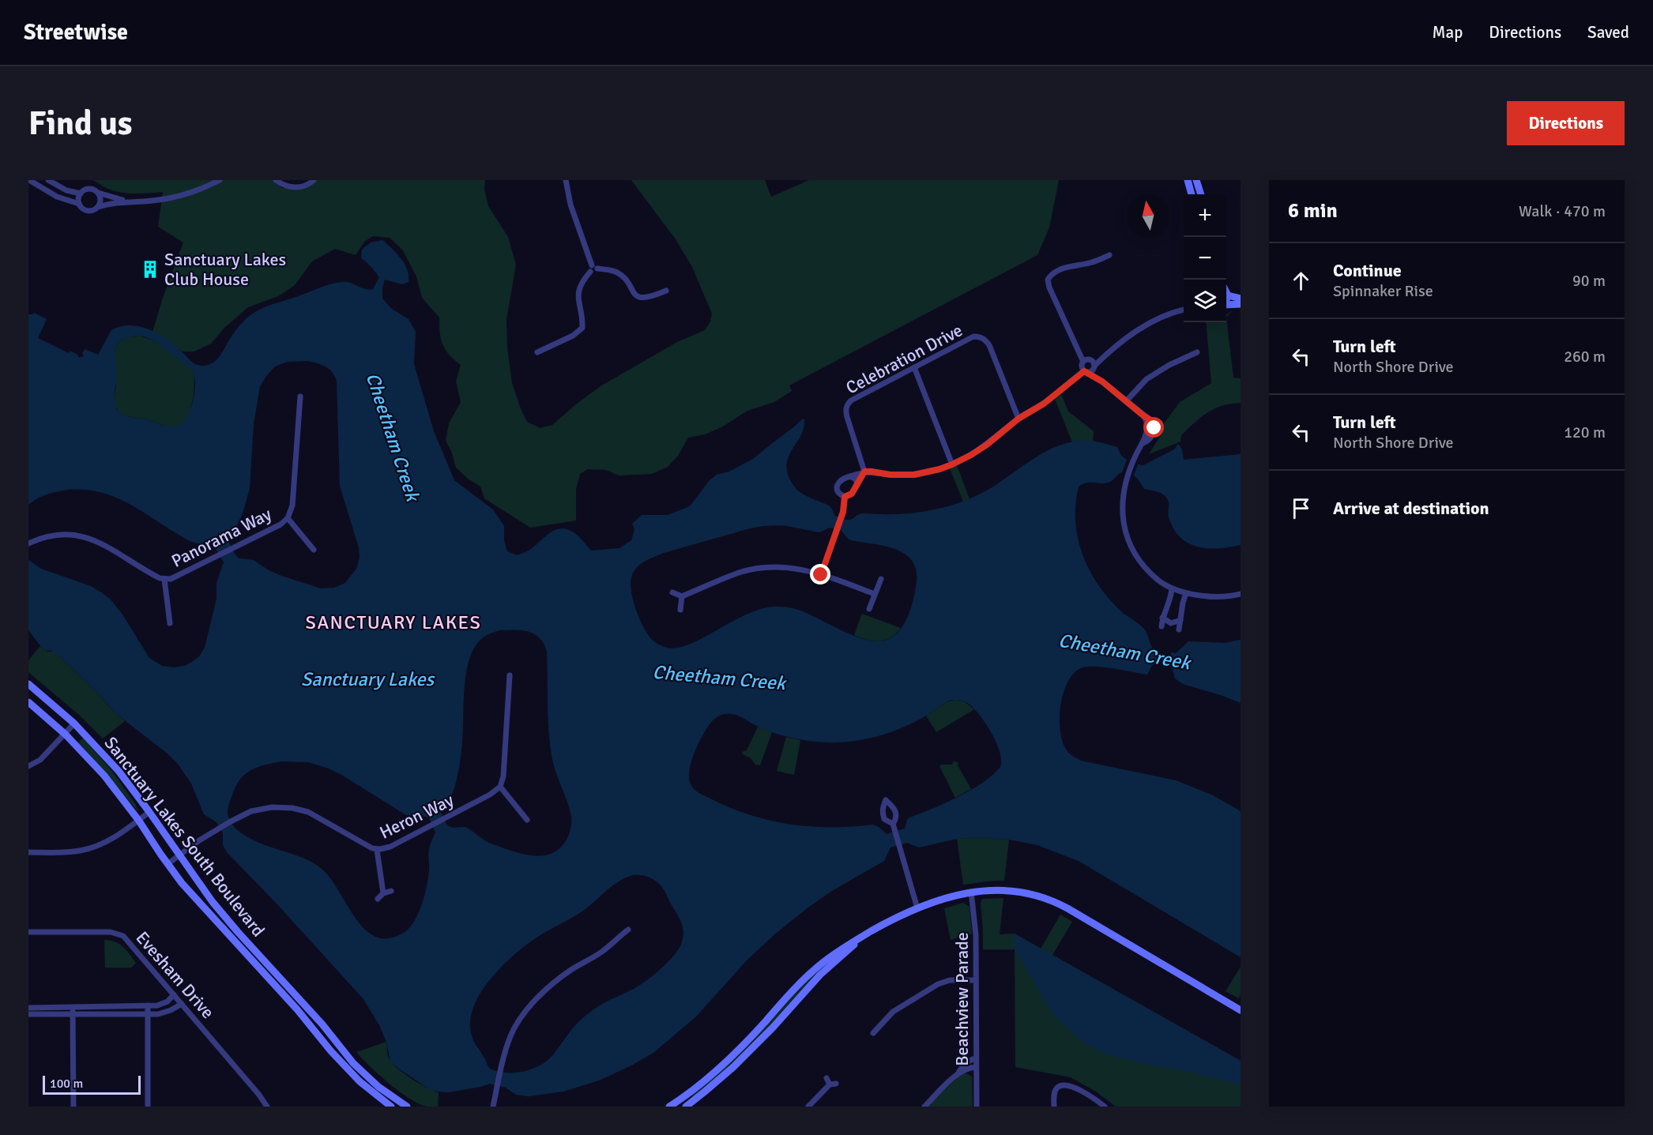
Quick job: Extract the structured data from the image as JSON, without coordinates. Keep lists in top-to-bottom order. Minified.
{"streets":{"street":["Celebration Drive","Panorama Way","Heron Way","Sanctuary Lakes South Boulevard","Evesham Drive","Beachview Parade"]},"crossings":[["Heron Way","Sanctuary Lakes South Boulevard"]],"districts":["SANCTUARY LAKES"],"water":["Cheetham Creek","Sanctuary Lakes"],"places":{"building":["Sanctuary Lakes Club House"]},"scale_bar":"100 m","north":"top","page":{"header":"Streetwise","nav":["Map","Directions","Saved"],"buttons":"Directions","title":"Find us","heading":["6 min","Walk · 470 m"],"map_buttons":["+","−"],"list":[["Continue","Spinnaker Rise","90 m"],["Turn left","North Shore Drive","260 m"],["Turn left","North Shore Drive","120 m"],"Arrive at destination"],"scale":"100 m"}}
